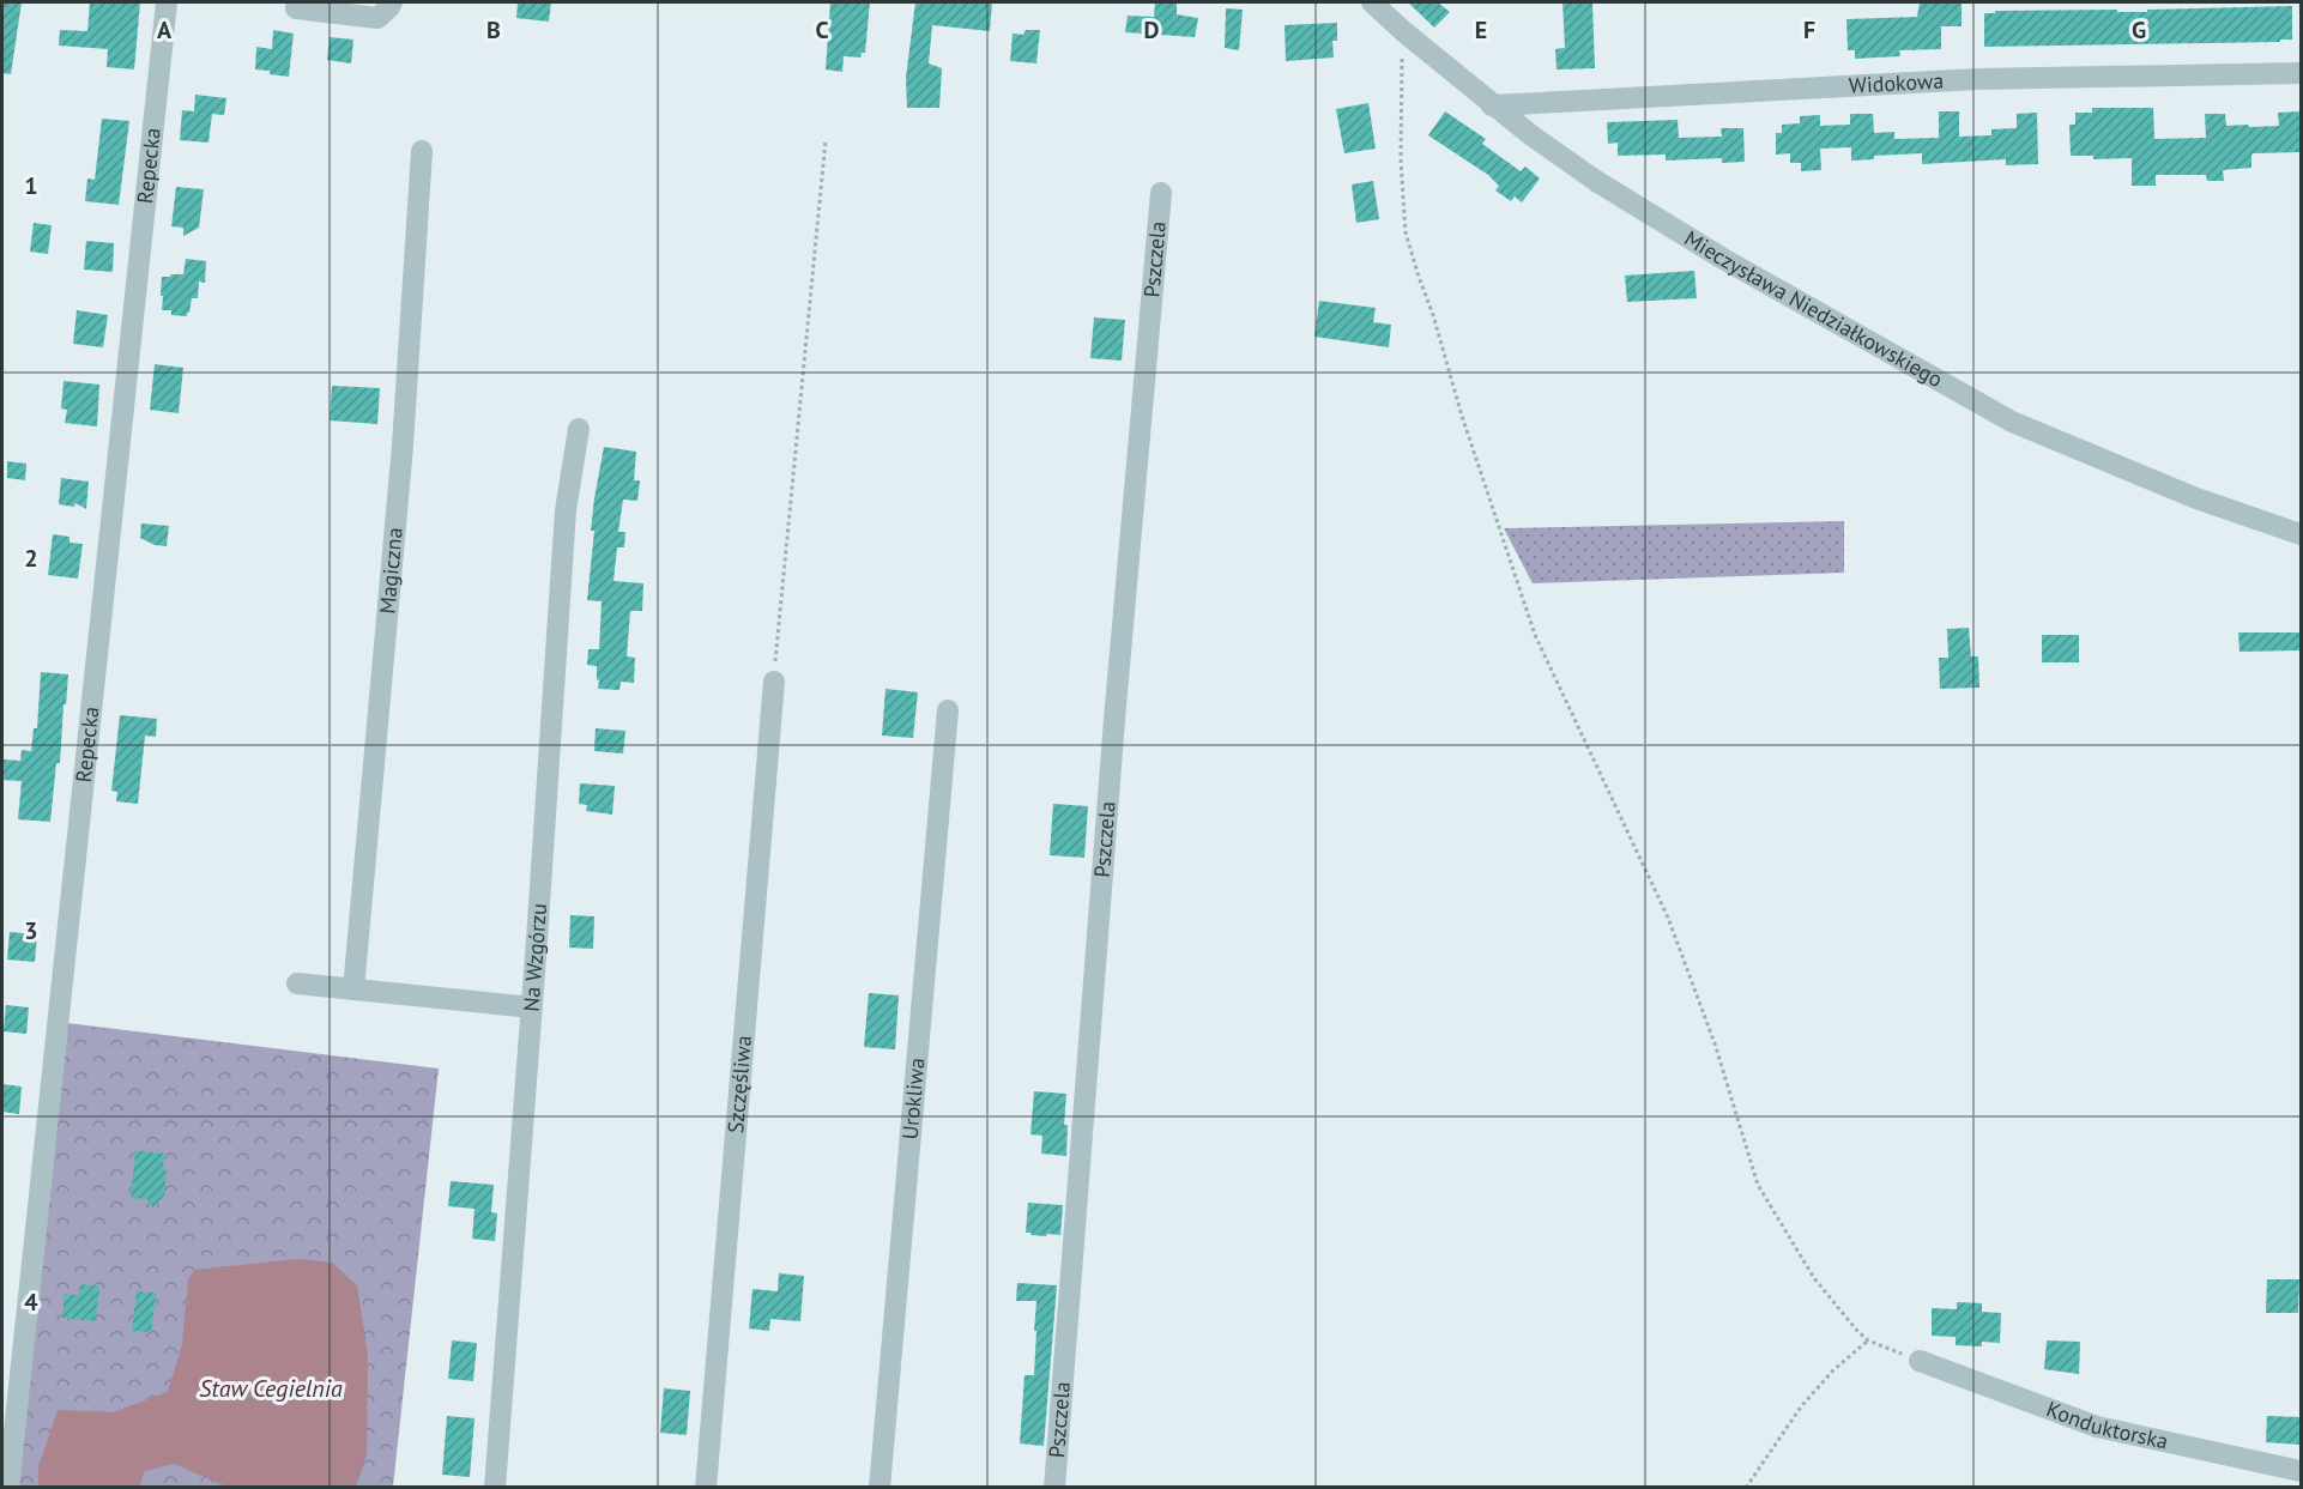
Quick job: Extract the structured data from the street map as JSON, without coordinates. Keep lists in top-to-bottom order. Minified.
{"streets":{"street":["Widokowa","Repecka","Pszczela","Mieczysława Niedziałkowskiego","Magiczna","Na Wzgórzu","Szczęśliwa","Urokliwa","Konduktorska"]},"crossings":[["Widokowa","Mieczysława Niedziałkowskiego"]],"water":["Staw Cegielnia"],"grid":{"columns":["A","B","C","D","E","F","G"],"rows":["1","2","3","4"]}}
